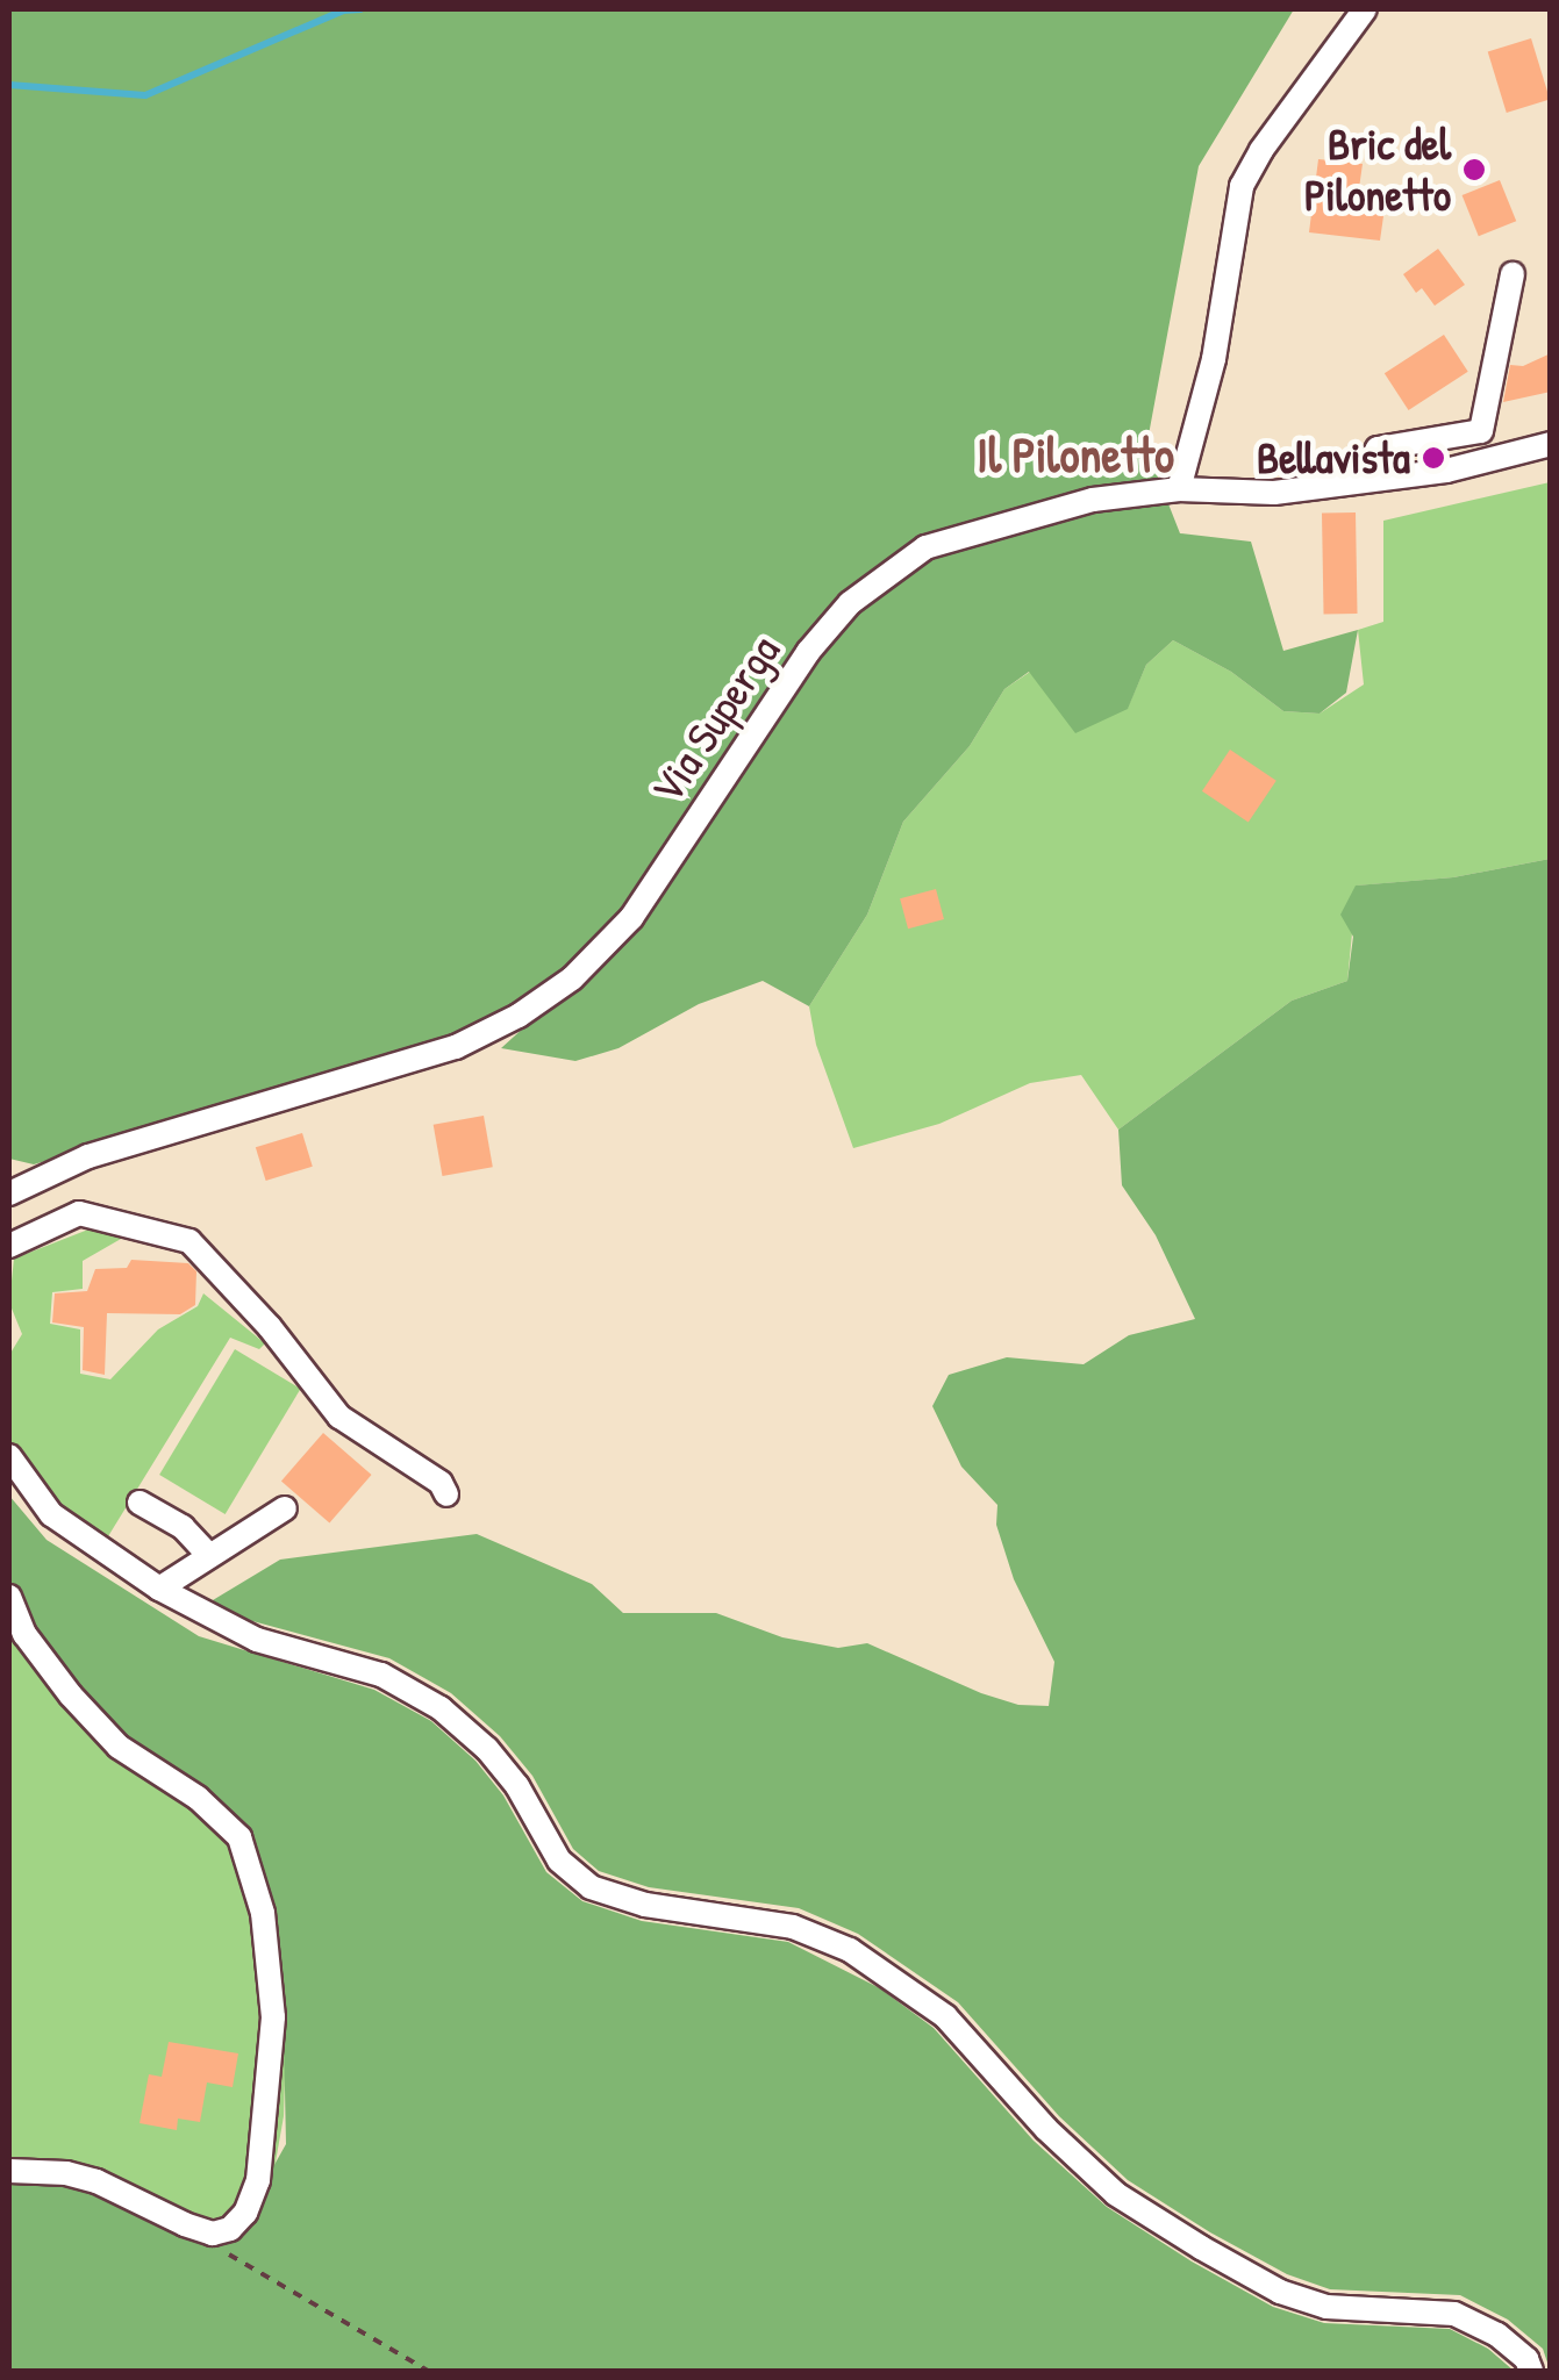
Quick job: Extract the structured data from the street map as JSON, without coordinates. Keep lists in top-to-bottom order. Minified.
{"streets":{"street":["Via Superga"]},"districts":["Il Pilonetto"],"places":["Bric del Pilonetto","Bellavista"]}
